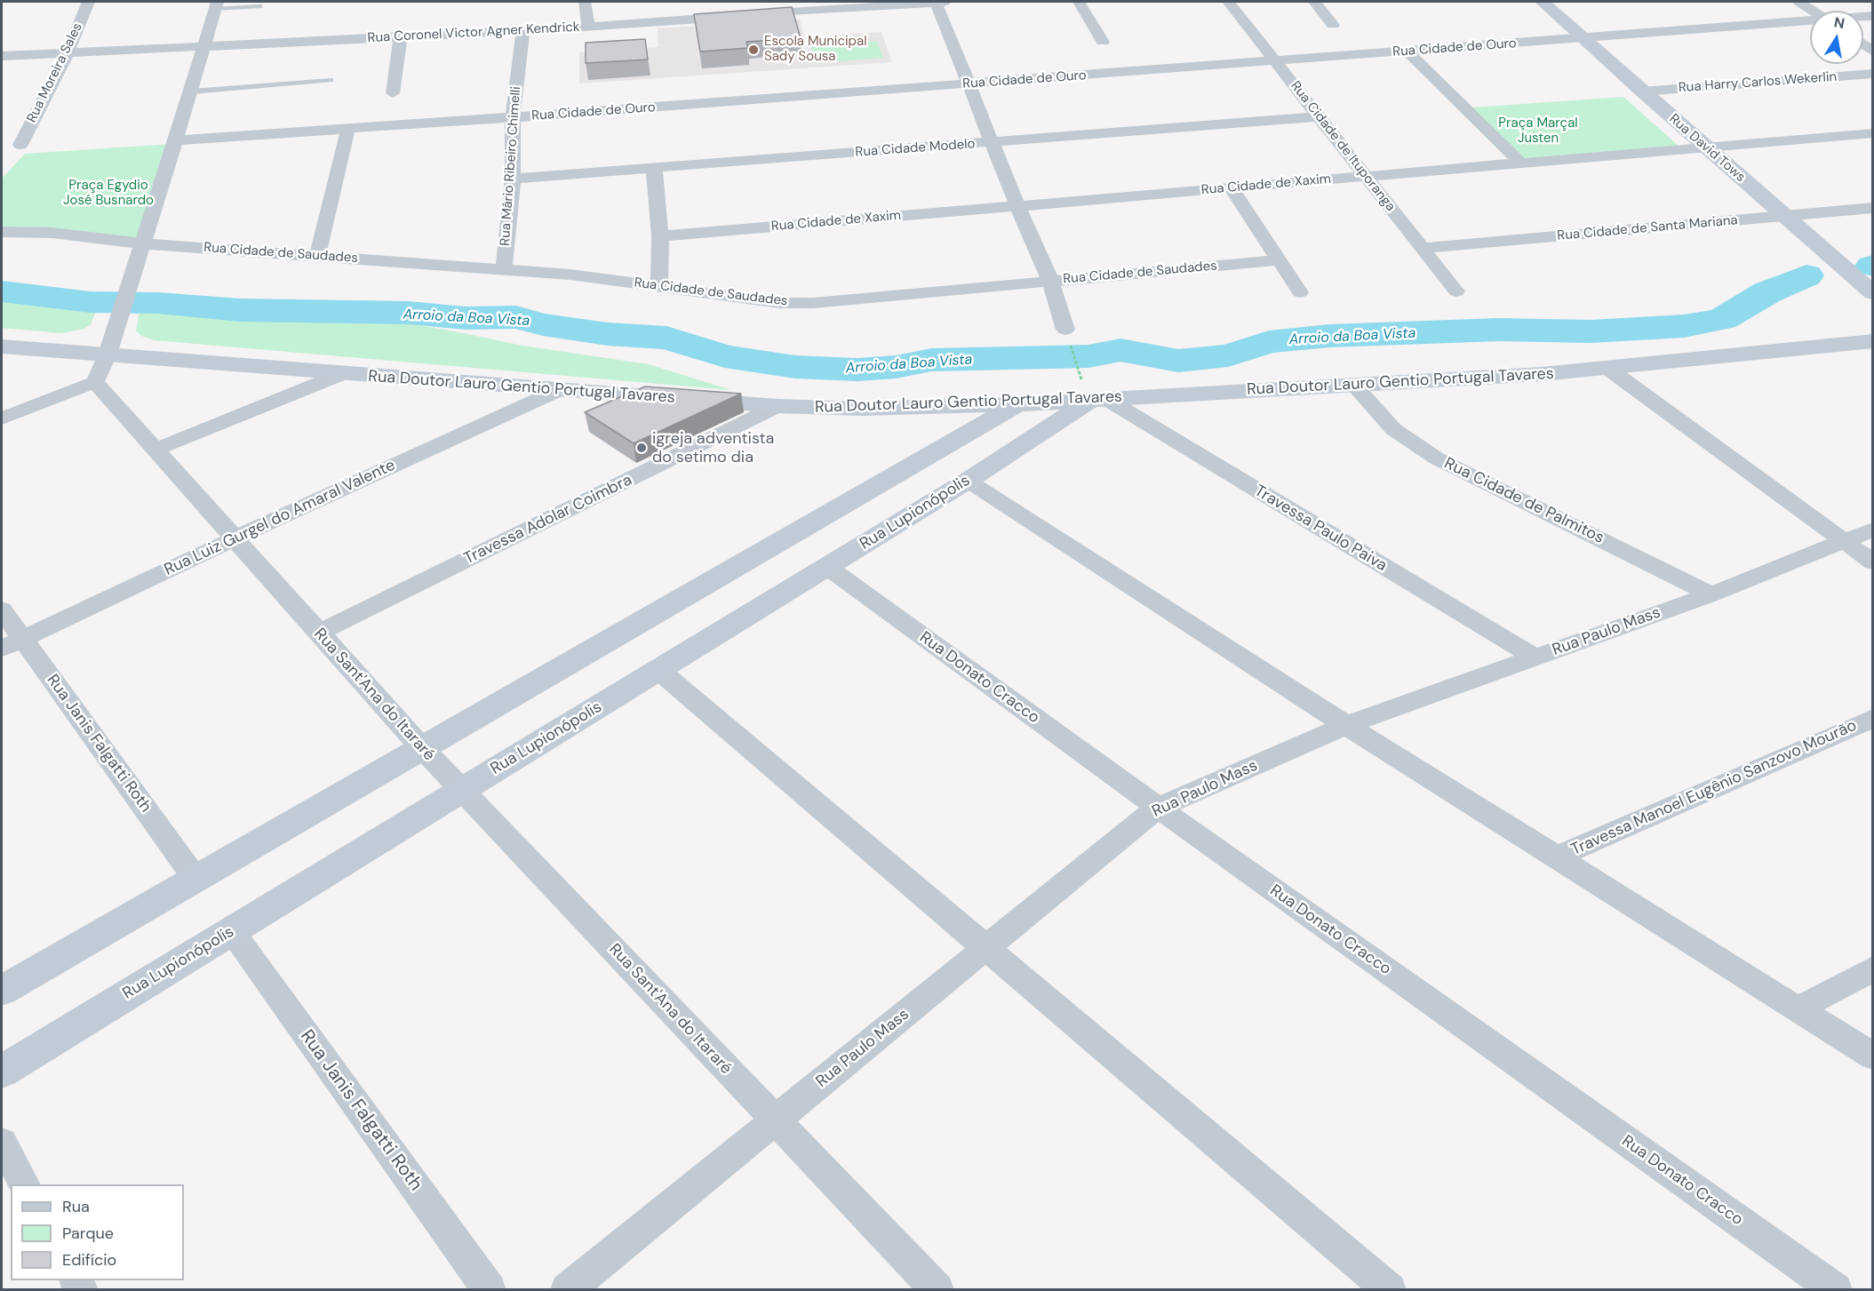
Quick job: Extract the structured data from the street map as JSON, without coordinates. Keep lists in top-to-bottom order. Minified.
{"streets":{"street":["Rua Coronel Victor Agner Kendrick","Rua Cidade de Ouro","Rua Moreira Sales","Rua Harry Carlos Wekerlin","Rua Cidade de Ituporanga","Rua Cidade Modelo","Rua David Tows","Rua Mário Ribeiro Chimelli","Rua Cidade de Xaxim","Rua Cidade de Santa Mariana","Rua Cidade de Saudades","Rua Doutor Lauro Gentio Portugal Tavares","Rua Cidade de Palmitos","Rua Lupionópolis","Rua Luiz Gurgel do Amaral Valente","Travessa Adolar Coimbra","Travessa Paulo Paiva","Rua Paulo Mass","Rua Donato Cracco","Rua Sant'Ana do Itararé","Rua Janis Falgatti Roth","Travessa Manoel Eugênio Sanzovo Mourão"]},"crossings":[["Rua Coronel Victor Agner Kendrick","Rua Moreira Sales"],["Rua Coronel Victor Agner Kendrick","Rua Mário Ribeiro Chimelli"],["Rua Cidade de Ouro","Rua Cidade de Ituporanga"],["Rua Cidade de Ouro","Rua David Tows"],["Rua Cidade de Ouro","Rua Mário Ribeiro Chimelli"],["Rua Harry Carlos Wekerlin","Rua David Tows"],["Rua Cidade de Ituporanga","Rua Cidade Modelo"],["Rua Cidade de Ituporanga","Rua Cidade de Xaxim"],["Rua Cidade de Ituporanga","Rua Cidade de Santa Mariana"],["Rua Cidade Modelo","Rua Mário Ribeiro Chimelli"],["Rua David Tows","Rua Cidade de Xaxim"],["Rua David Tows","Rua Cidade de Santa Mariana"],["Rua Mário Ribeiro Chimelli","Rua Cidade de Saudades"],["Rua Doutor Lauro Gentio Portugal Tavares","Rua Cidade de Palmitos"],["Rua Doutor Lauro Gentio Portugal Tavares","Rua Lupionópolis"],["Rua Doutor Lauro Gentio Portugal Tavares","Rua Luiz Gurgel do Amaral Valente"],["Rua Doutor Lauro Gentio Portugal Tavares","Travessa Adolar Coimbra"],["Rua Doutor Lauro Gentio Portugal Tavares","Travessa Paulo Paiva"],["Rua Cidade de Palmitos","Rua Paulo Mass"],["Rua Lupionópolis","Travessa Paulo Paiva"],["Rua Lupionópolis","Rua Donato Cracco"],["Rua Lupionópolis","Rua Sant'Ana do Itararé"],["Rua Lupionópolis","Rua Janis Falgatti Roth"],["Rua Luiz Gurgel do Amaral Valente","Rua Sant'Ana do Itararé"],["Rua Luiz Gurgel do Amaral Valente","Rua Janis Falgatti Roth"],["Travessa Adolar Coimbra","Rua Sant'Ana do Itararé"],["Travessa Paulo Paiva","Rua Paulo Mass"],["Rua Paulo Mass","Rua Donato Cracco"],["Rua Paulo Mass","Rua Sant'Ana do Itararé"]],"water":["Arroio da Boa Vista"],"parks":["Praça Marçal Justen","Praça Egydio José Busnardo"],"places":["Escola Municipal Sady Sousa","igreja adventista do setimo dia"],"legend":["Rua","Parque","Edifício"],"north":"top"}
